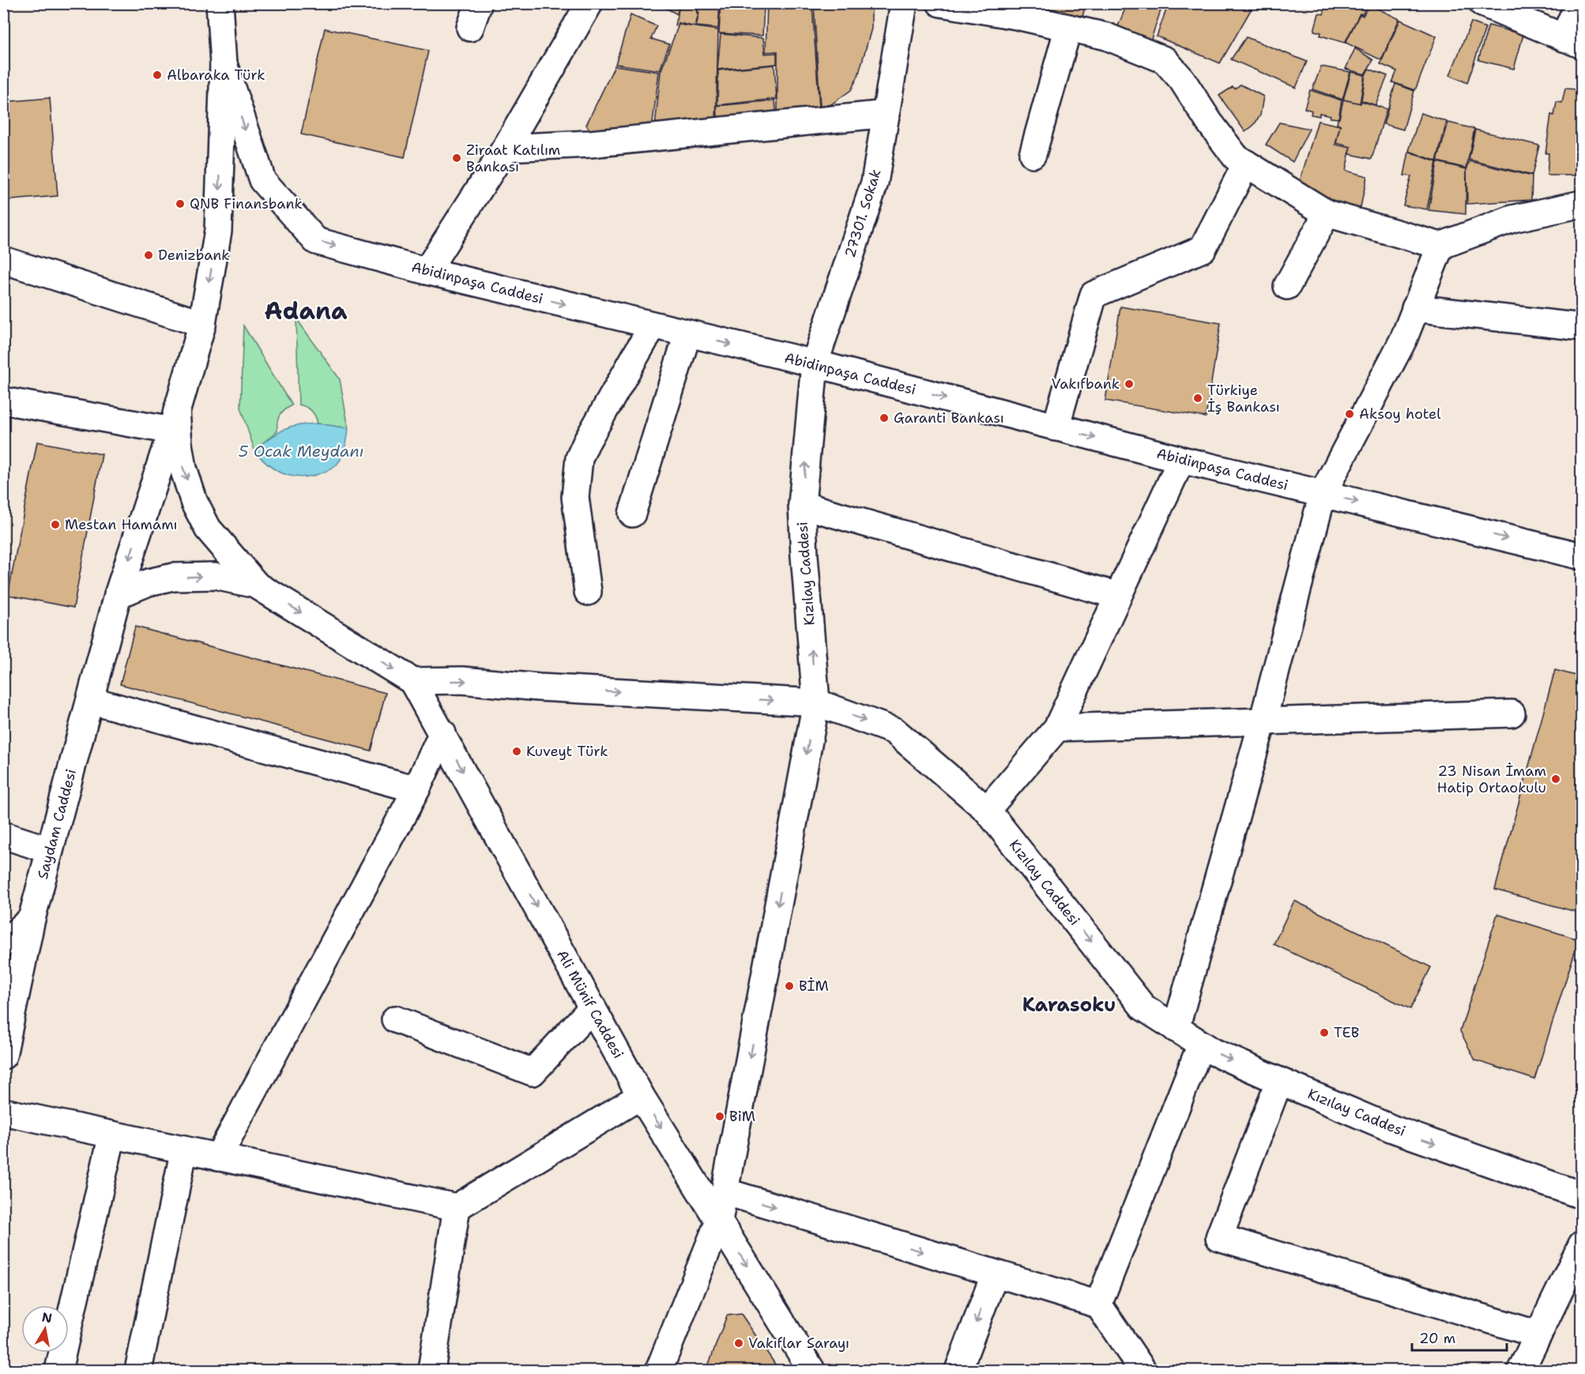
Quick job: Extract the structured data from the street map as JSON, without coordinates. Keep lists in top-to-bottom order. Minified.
{"streets":{"street":["27301. Sokak","Abidinpaşa Caddesi","Kızılay Caddesi","Saydam Caddesi","Ali Münif Caddesi"]},"crossings":[["27301. Sokak","Abidinpaşa Caddesi"],["27301. Sokak","Kızılay Caddesi"],["Abidinpaşa Caddesi","Kızılay Caddesi"],["Abidinpaşa Caddesi","Saydam Caddesi"]],"one_way":["Saydam Caddesi","Ali Münif Caddesi"],"districts":["Adana","Karasoku"],"water":["5 Ocak Meydanı"],"places":["Albaraka Türk","Ziraat Katılım Bankası","QNB Finansbank","Denizbank","Vakıfbank","Türkiye İş Bankası","Aksoy hotel","Garanti Bankası","Mestan Hamamı","Kuveyt Türk","23 Nisan İmam Hatip Ortaokulu","BİM","TEB","BiM","Vakıflar Sarayı"],"scale_bar":"20 m","north":"top"}
